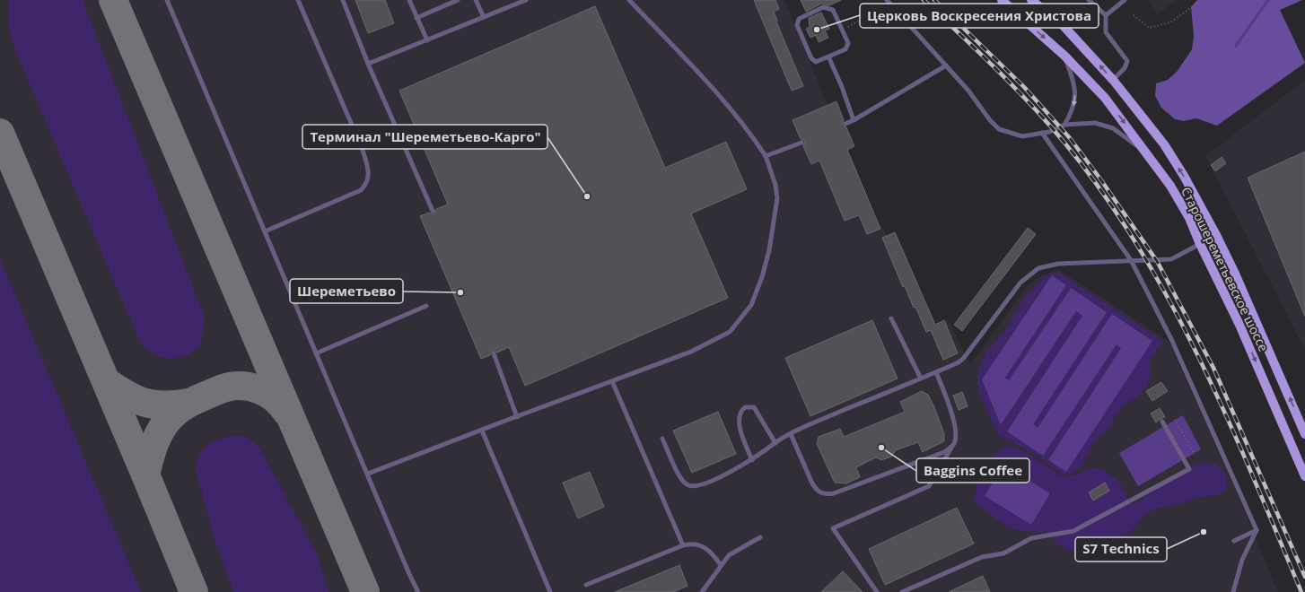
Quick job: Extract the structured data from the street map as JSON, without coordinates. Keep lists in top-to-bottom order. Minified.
{"streets":{"main road":["Старошереметьевское шоссе"]},"places":["Церковь Воскресения Христова","Терминал \"Шереметьево-Карго\"","Шереметьево","Baggins Coffee","S7 Technics"]}
